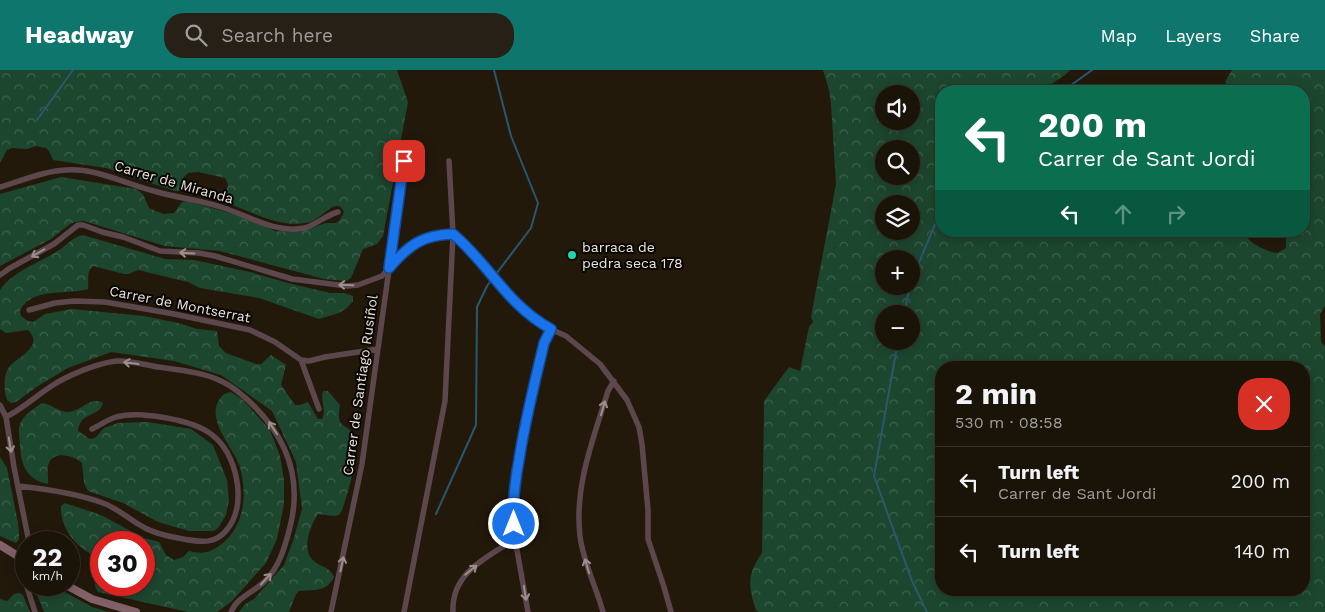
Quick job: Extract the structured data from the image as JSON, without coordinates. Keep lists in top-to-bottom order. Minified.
{"streets":{"street":["Carrer de Miranda","Carrer de Montserrat","Carrer de Santiago Rusiñol"]},"one_way":["Carrer de Santiago Rusiñol"],"places":["barraca de pedra seca 178"],"page":{"header":"Headway","search":"Search here","nav":["Map","Layers","Share"],"map_buttons":["+","−"],"turn":["200 m","Carrer de Sant Jordi"],"heading":["2 min","530 m · 08:58"],"list":[{"name":"Turn left","note":"Carrer de Sant Jordi","value":"200 m"},{"name":"Turn left","value":"140 m"}],"speed":"22 km/h","limit":"30"}}
